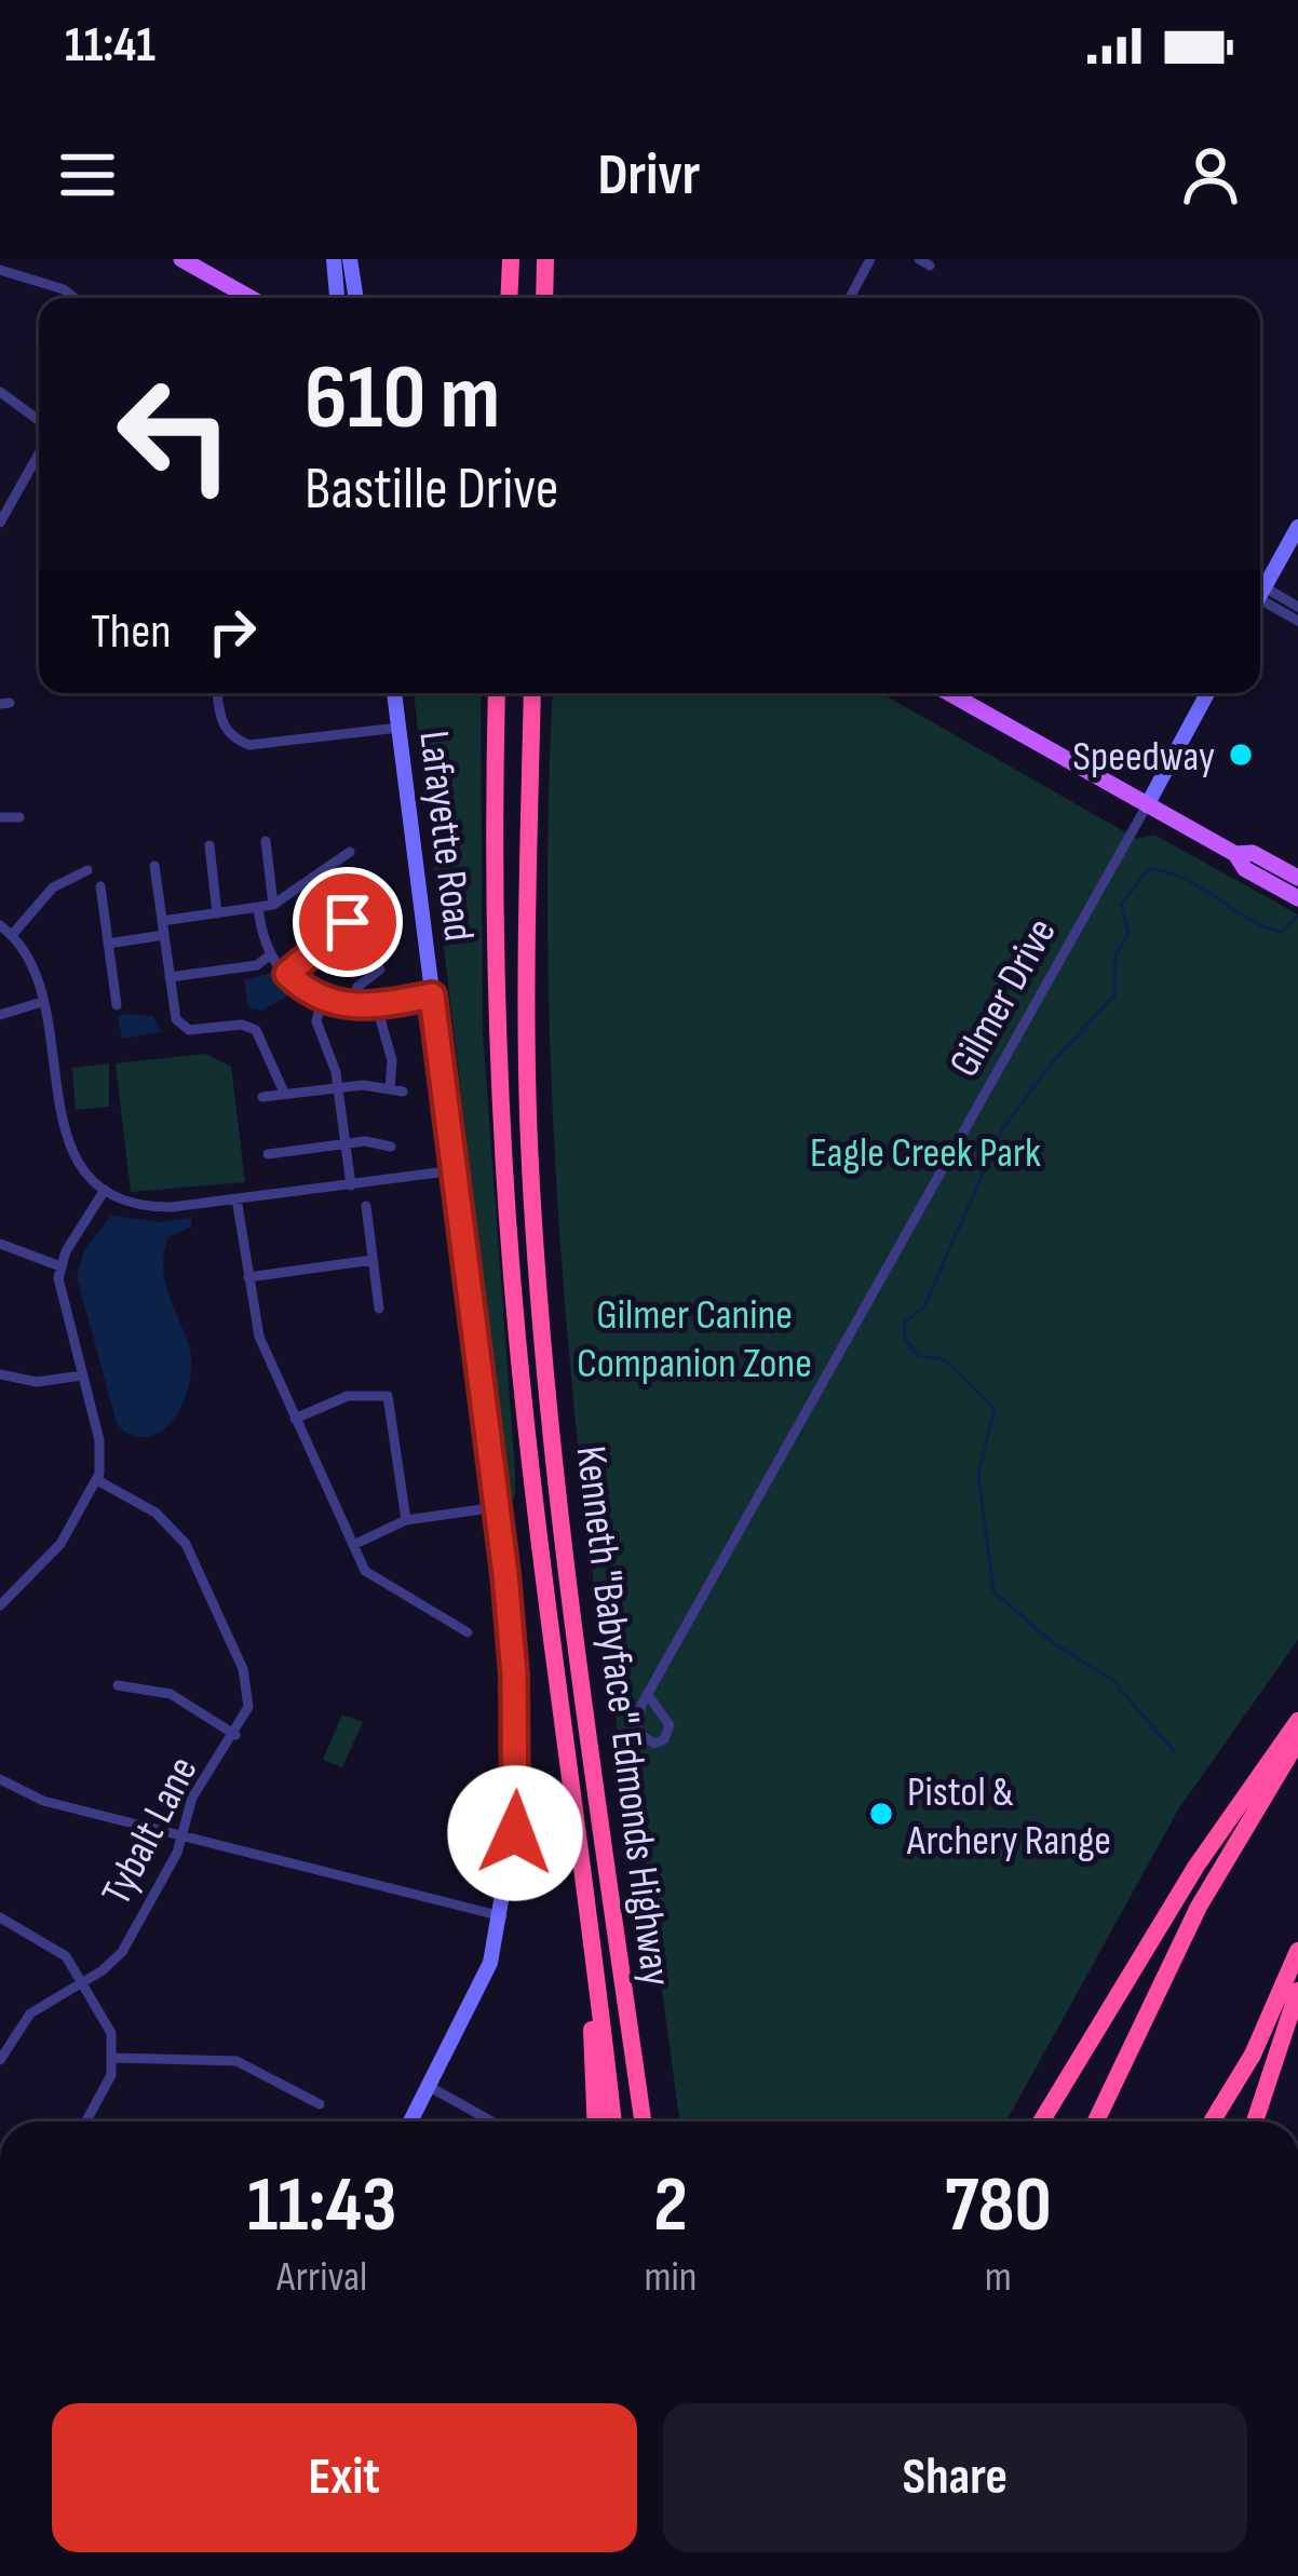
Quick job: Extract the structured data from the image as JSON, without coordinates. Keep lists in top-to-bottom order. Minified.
{"streets":{"highway":["Kenneth \"Babyface\" Edmonds Highway"],"main road":["Lafayette Road"],"street":["Gilmer Drive","Tybalt Lane"]},"parks":["Eagle Creek Park","Gilmer Canine Companion Zone"],"places":["Speedway","Pistol & Archery Range"],"page":{"status":"11:41","header":"Drivr","turn":["610 m","Bastille Drive"],"then":"Then","eta":["11:43","Arrival","2","min","780","m"],"buttons":["Exit","Share"]}}
